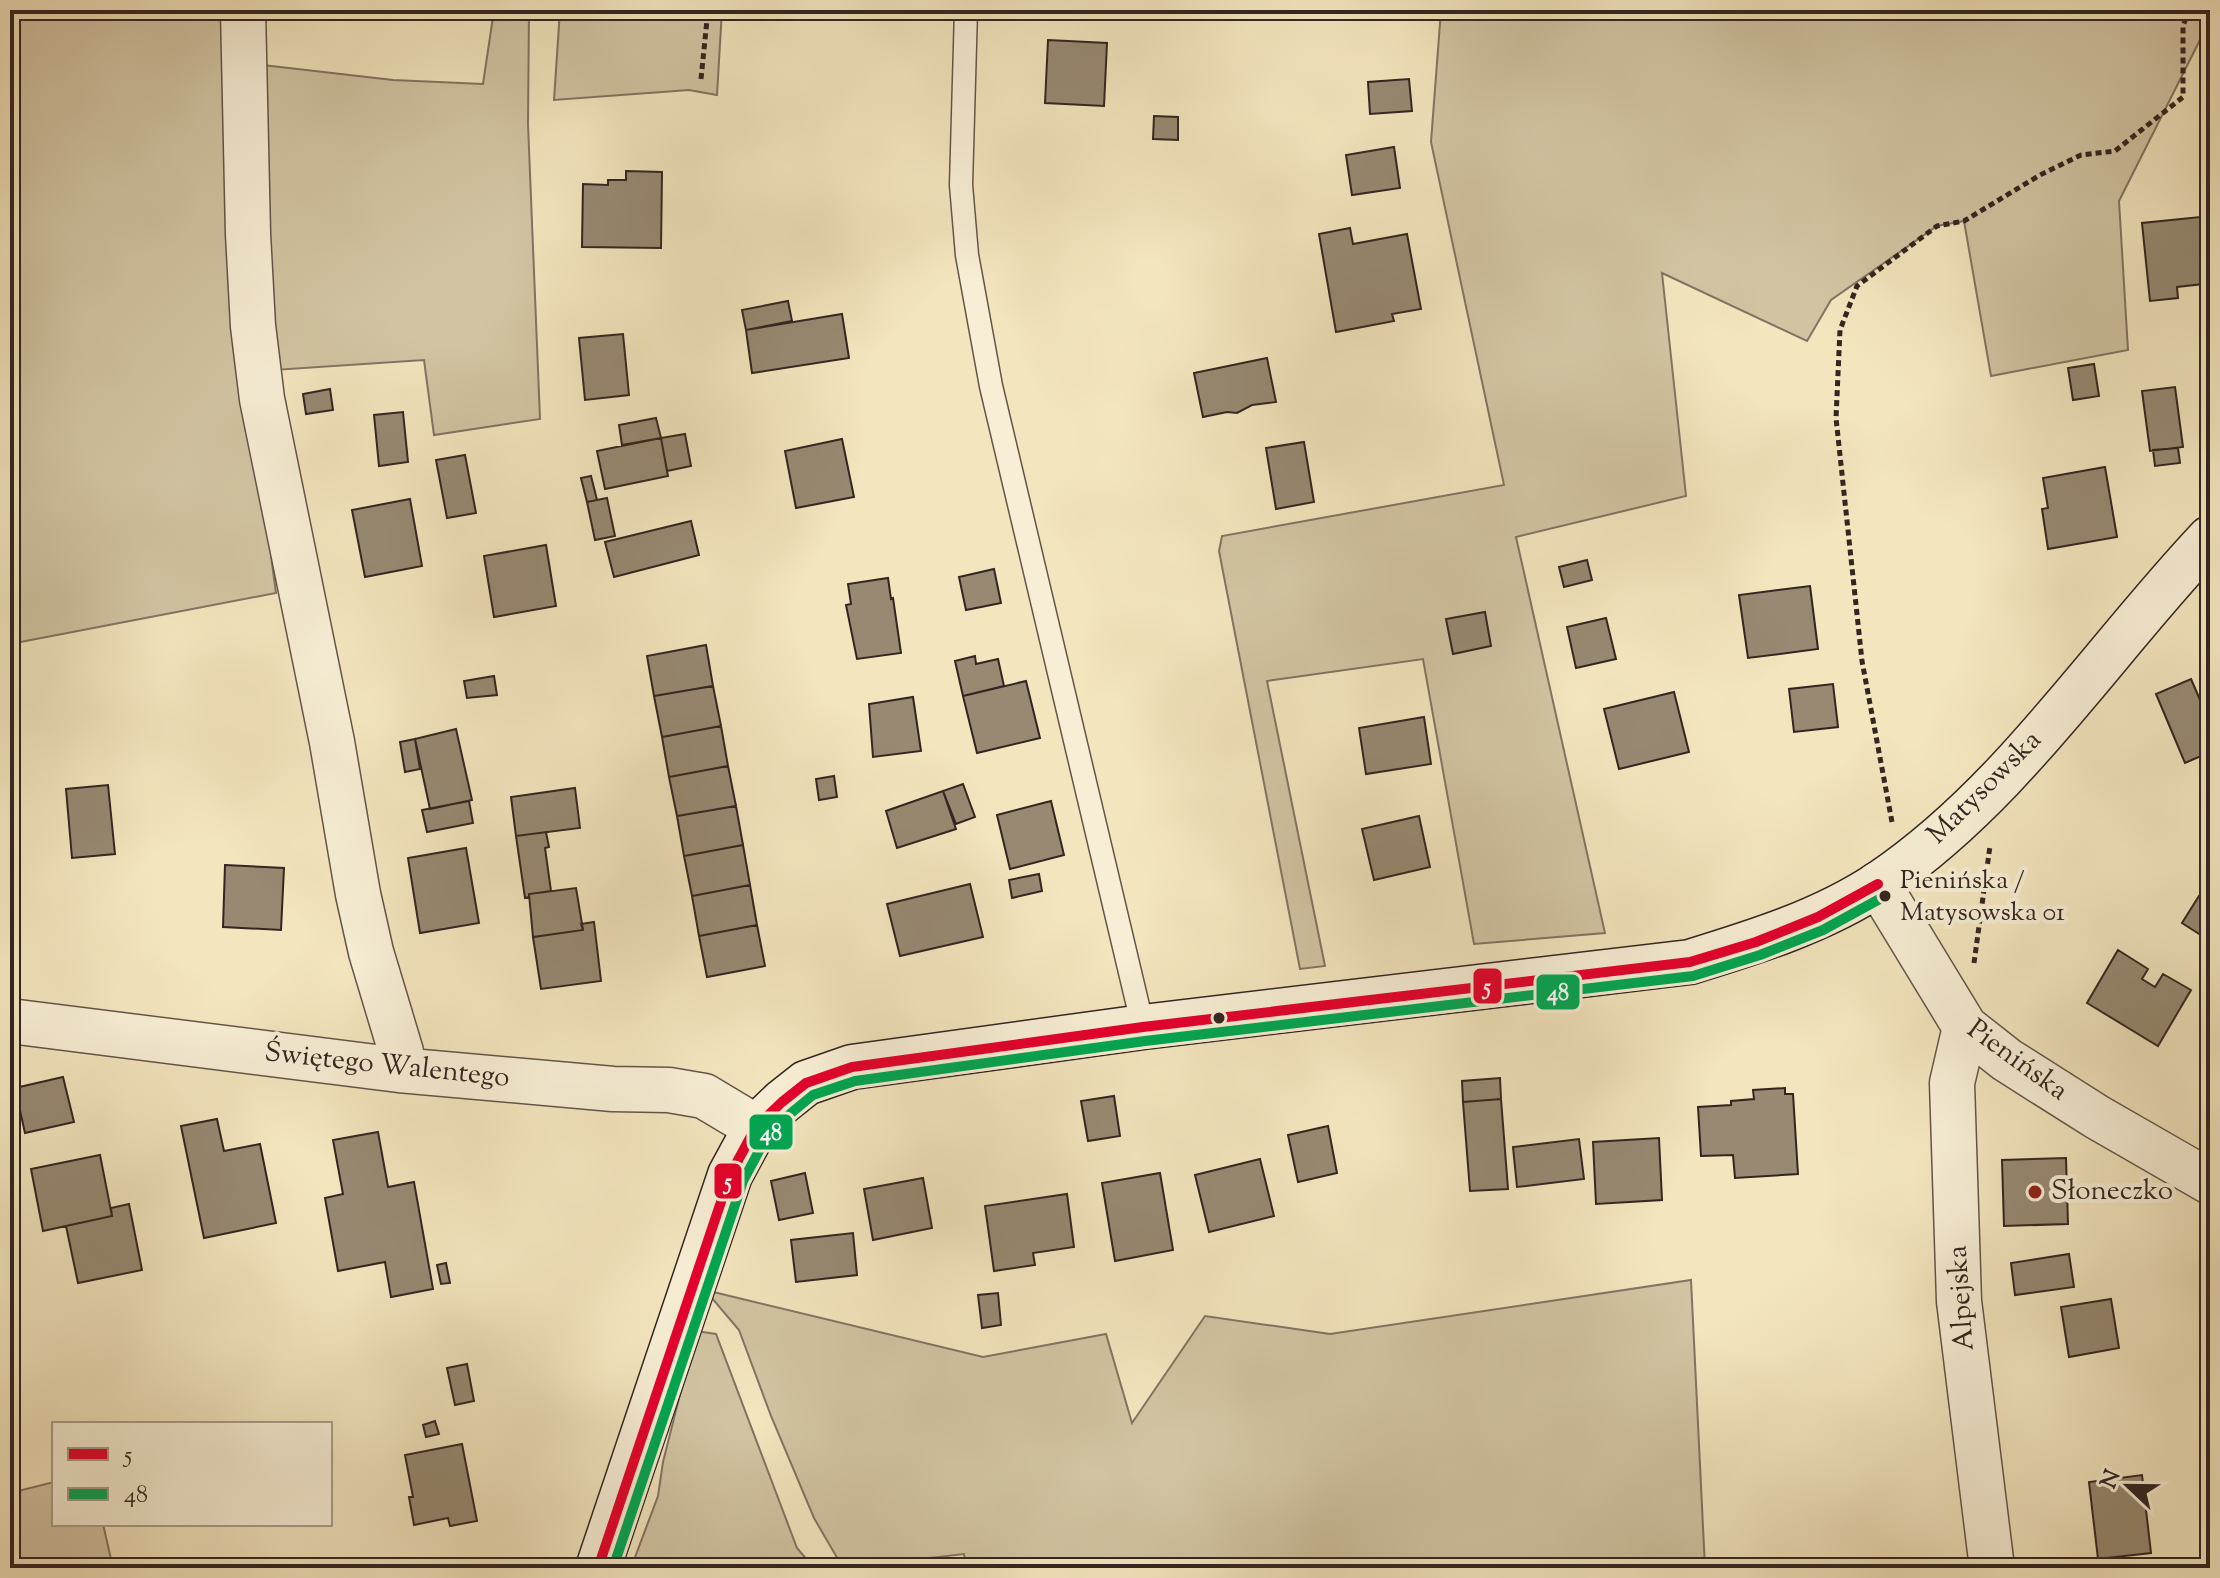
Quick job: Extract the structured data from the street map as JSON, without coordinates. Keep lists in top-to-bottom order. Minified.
{"streets":{"street":["Matysowska","Pienińska","Świętego Walentego","Alpejska"]},"crossings":[["Matysowska","Pienińska"],["Matysowska","Świętego Walentego"],["Pienińska","Alpejska"]],"places":["Pienińska / Matysowska 01","Słoneczko"],"lines":["transit line 5","transit line 48"],"legend":["5","48"],"north":"left"}
